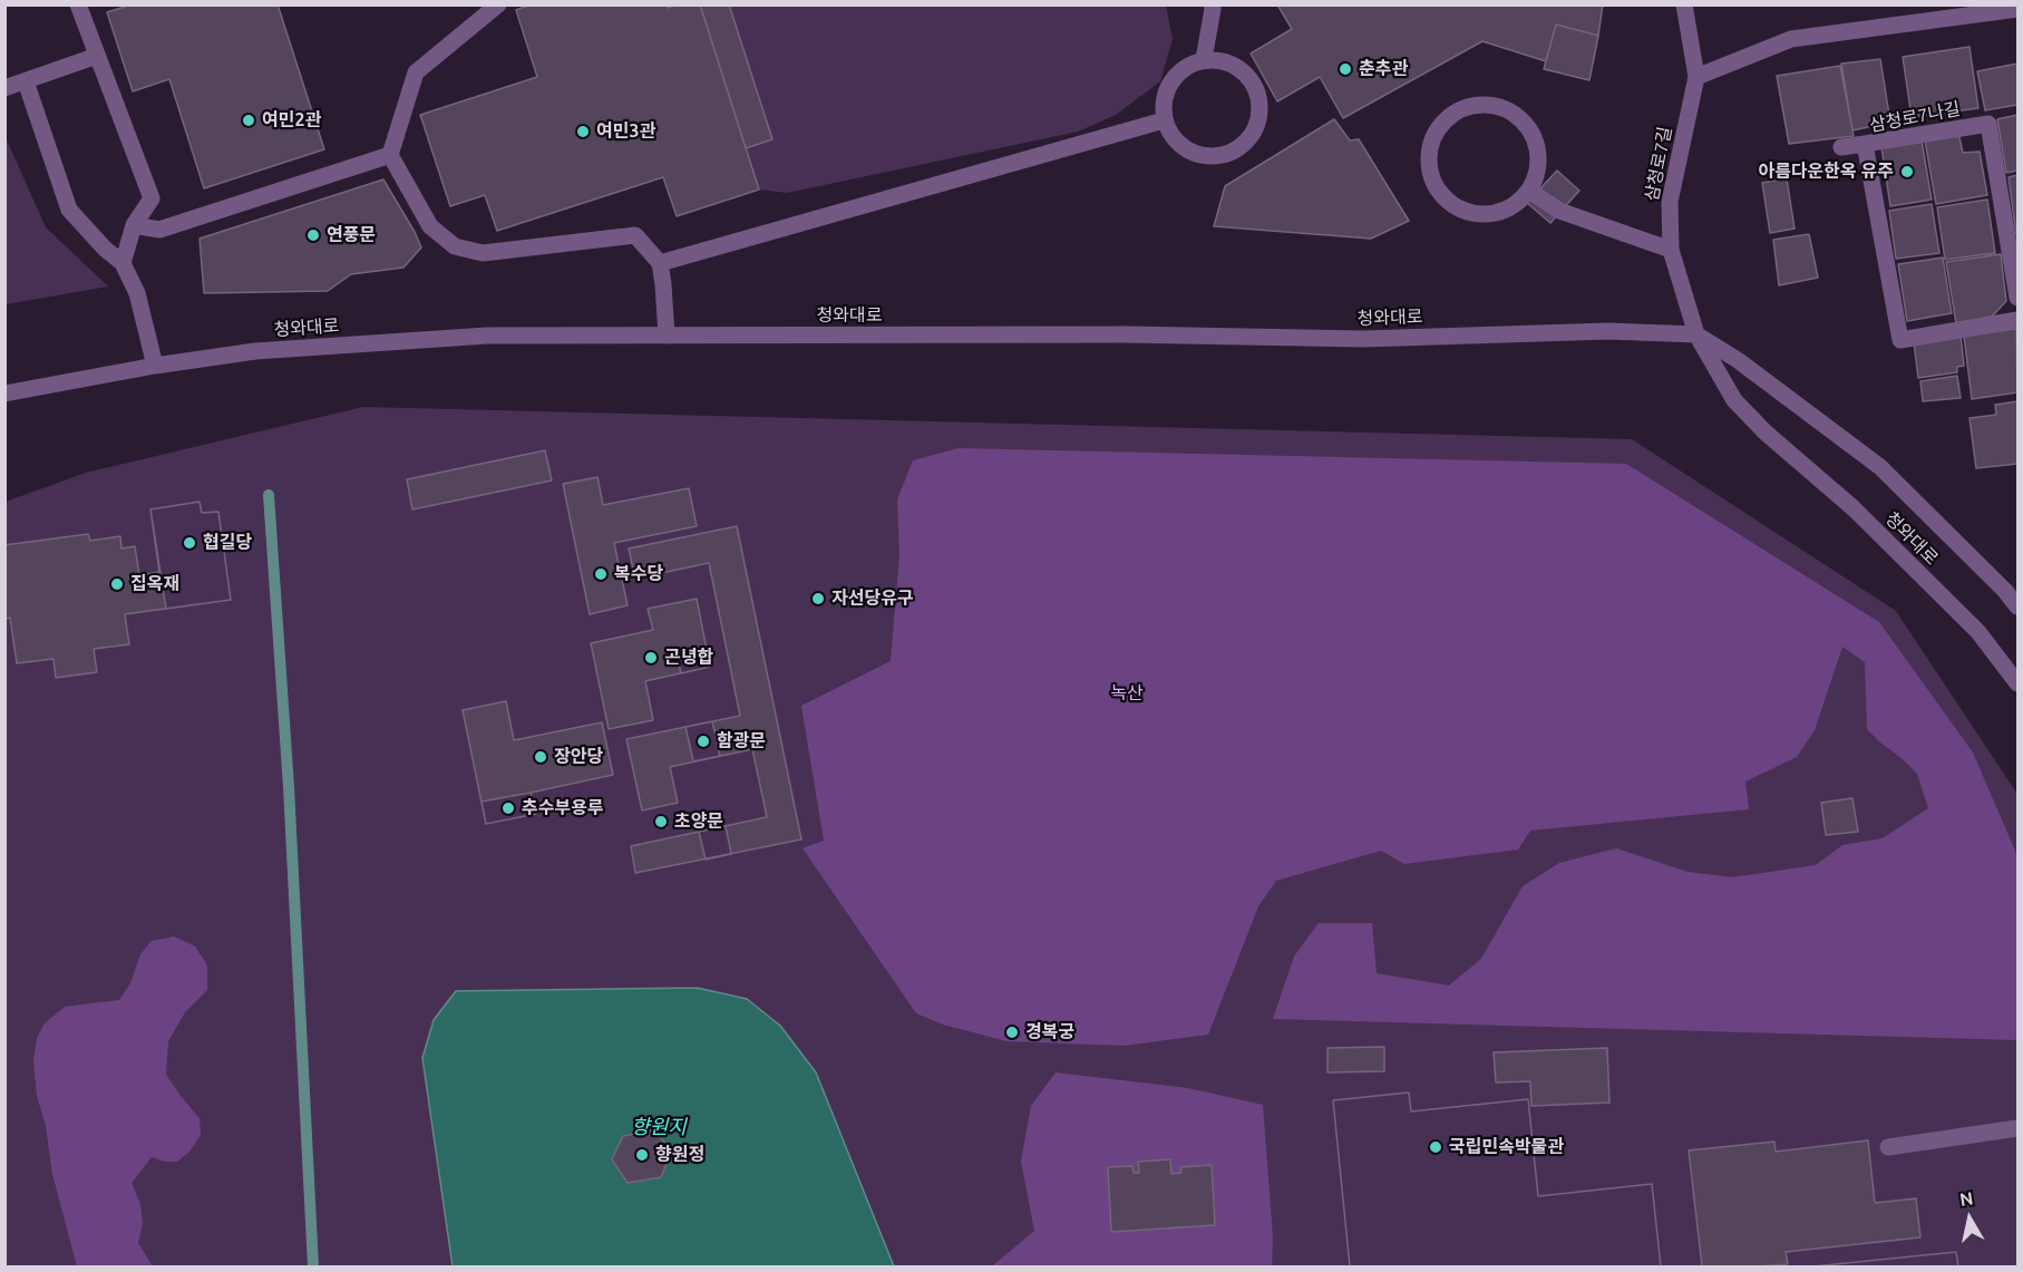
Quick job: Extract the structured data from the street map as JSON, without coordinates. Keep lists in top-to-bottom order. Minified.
{"streets":{"street":["삼청로7나길","삼청로7길","청와대로"]},"crossings":[["삼청로7길","청와대로"]],"water":["향원지"],"parks":["녹산"],"places":["춘추관","여민2관","여민3관","아름다운한옥 유주","연풍문","협길당","복수당","집옥재","자선당유구","곤녕합","함광문","장안당","추수부용루","초양문","경복궁","국립민속박물관","향원정"],"north":"top"}
